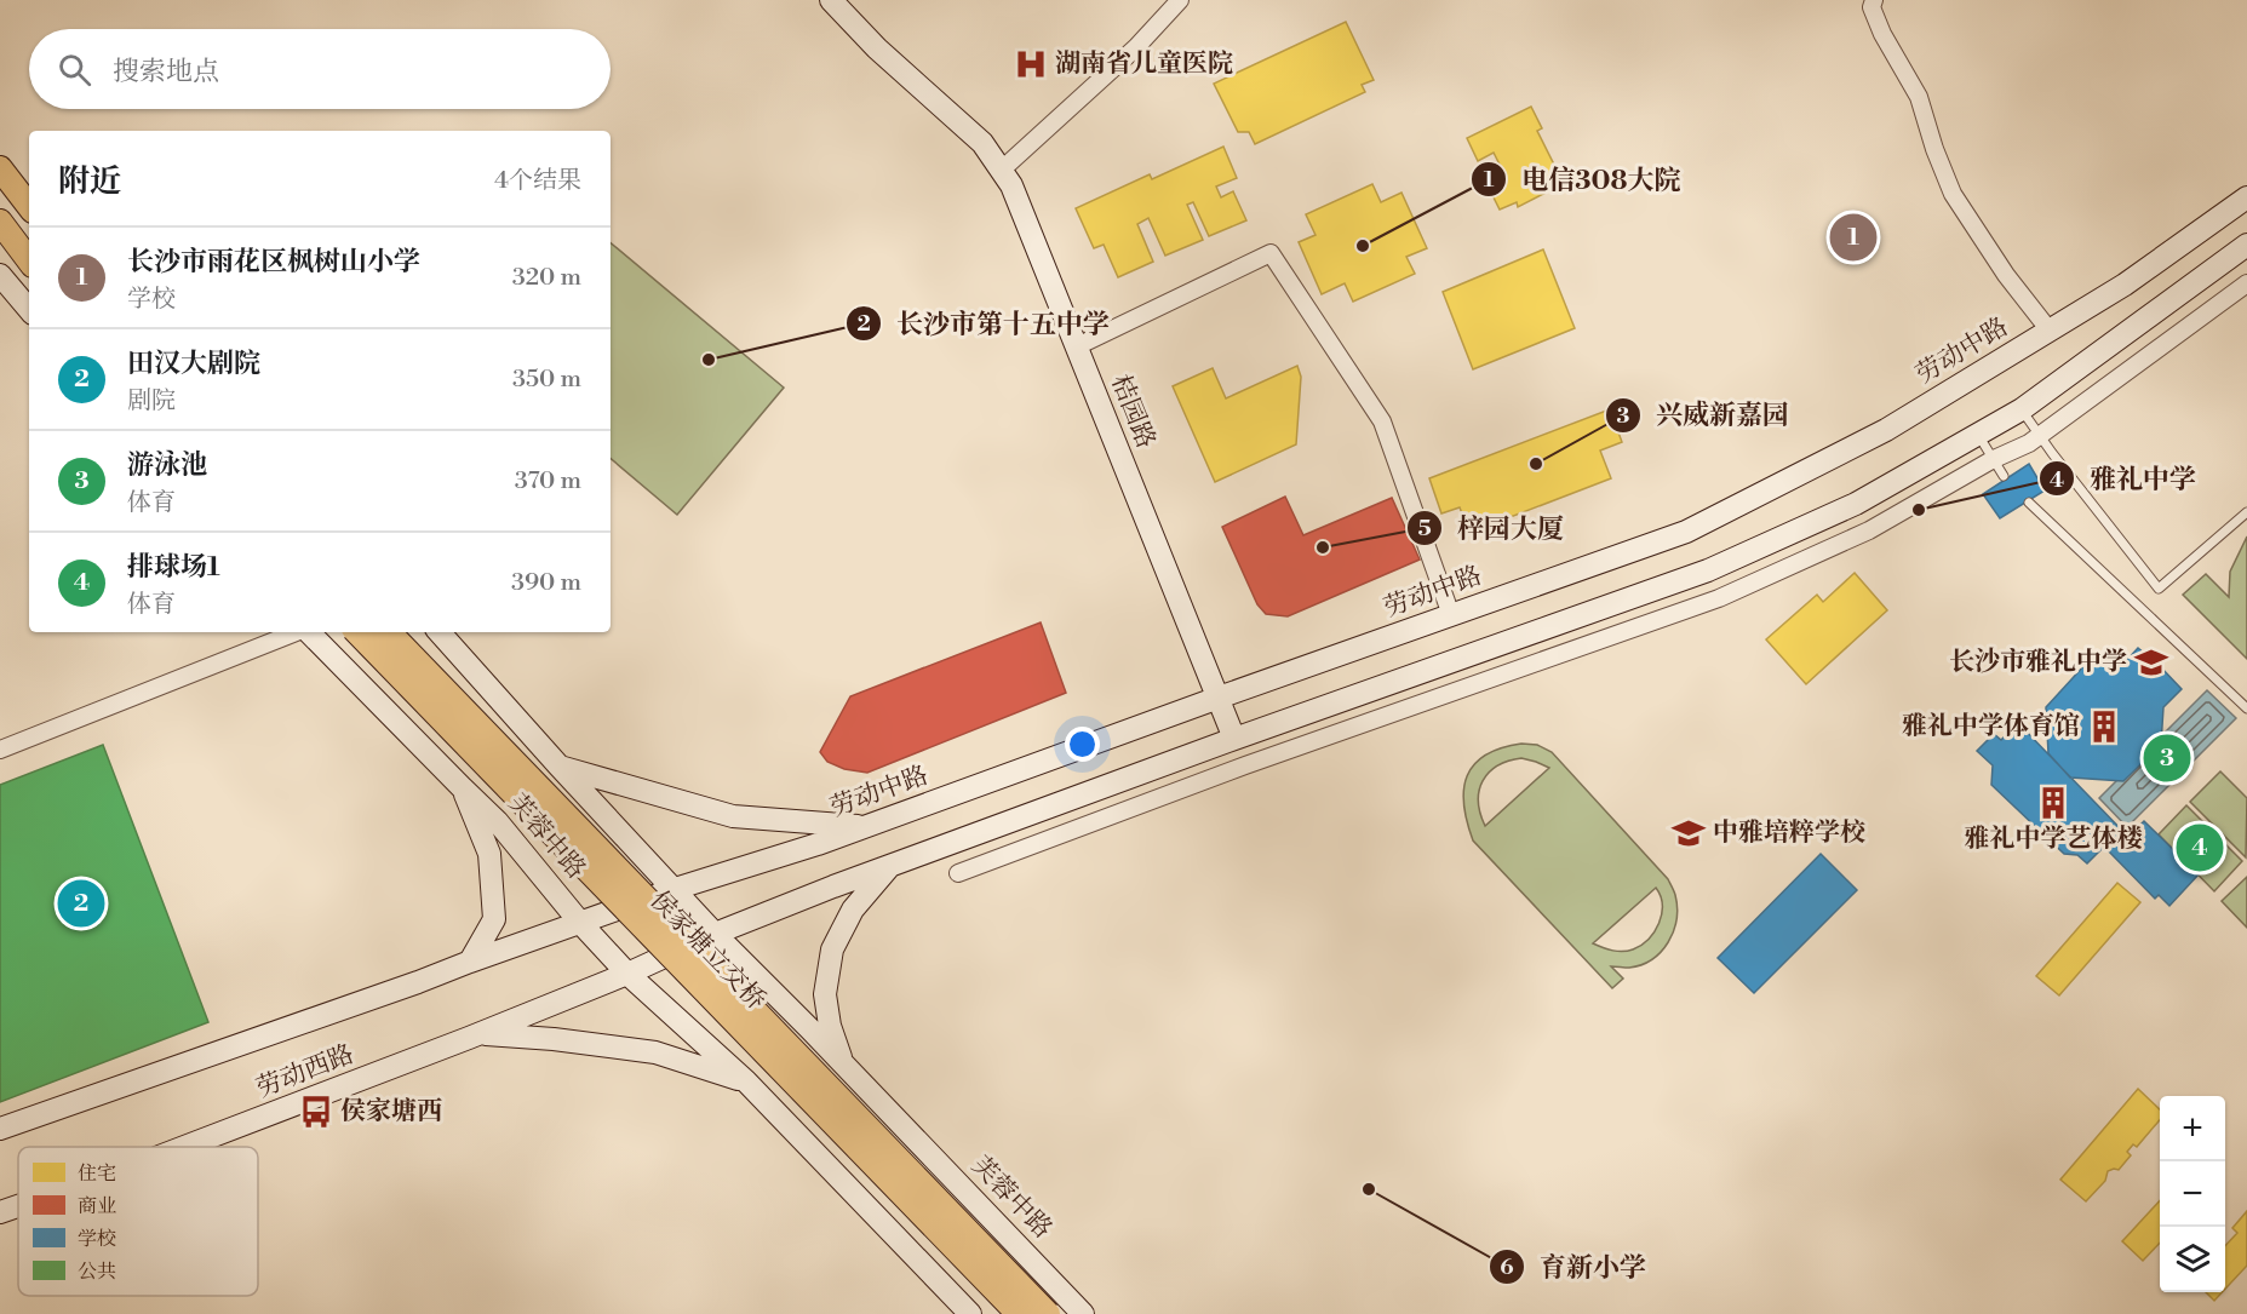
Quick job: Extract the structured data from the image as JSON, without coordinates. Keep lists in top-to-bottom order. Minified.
{"streets":{"main road":["劳动中路","桔园路","芙蓉中路","侯家塘立交桥","劳动西路"]},"crossings":[["劳动中路","桔园路"],["劳动中路","芙蓉中路"],["劳动中路","劳动西路"],["芙蓉中路","劳动西路"]],"places":{"hospital":["湖南省儿童医院"],"other":["电信308大院","长沙市第十五中学","兴威新嘉园","雅礼中学","梓园大厦","育新小学"],"school or university":["长沙市雅礼中学","中雅培粹学校"],"building":["雅礼中学体育馆","雅礼中学艺体楼"],"bus stop":["侯家塘西"]},"legend":["住宅","商业","学校","公共"],"page":{"search":"搜索地点","heading":["附近","4个结果"],"pins":["1","3","4","2"],"list":[{"mark":"1","name":"长沙市雨花区枫树山小学","note":"学校","value":"320 m"},{"mark":"2","name":"田汉大剧院","note":"剧院","value":"350 m"},{"mark":"3","name":"游泳池","note":"体育","value":"370 m"},{"mark":"4","name":"排球场1","note":"体育","value":"390 m"}],"map_buttons":["+","−"]}}
